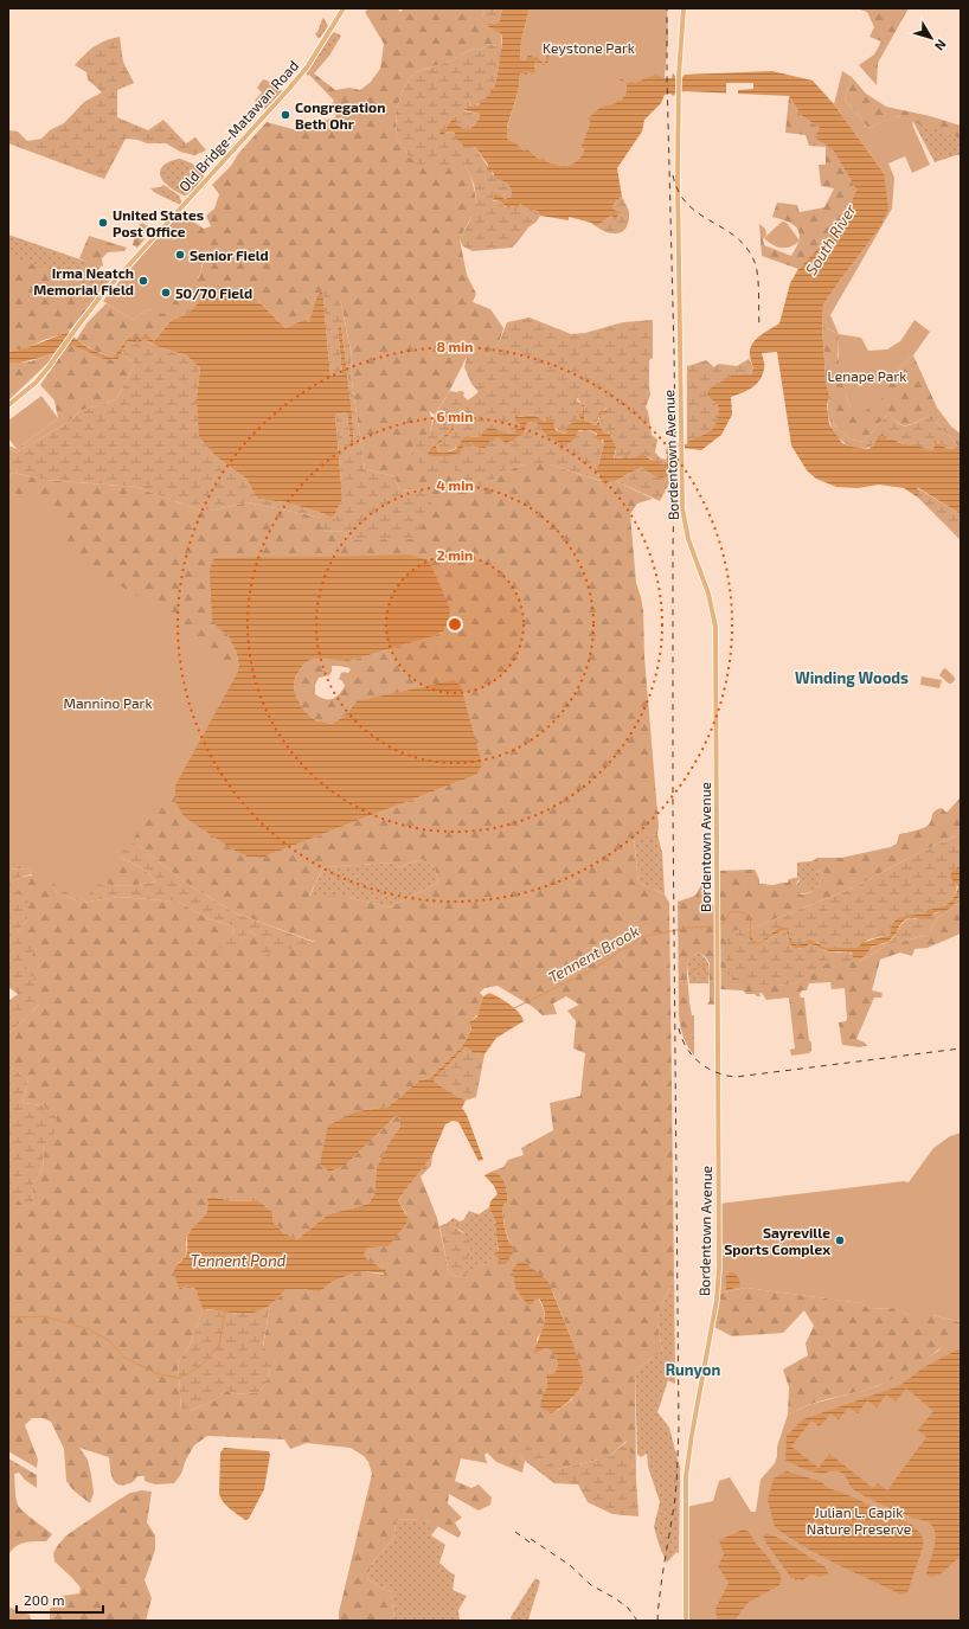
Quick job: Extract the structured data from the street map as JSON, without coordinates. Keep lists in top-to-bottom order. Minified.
{"streets":{"main road":["Old Bridge-Matawan Road","Bordentown Avenue"]},"districts":["Winding Woods","Runyon"],"water":["South River","Tennent Brook","Tennent Pond"],"parks":["Keystone Park","Lenape Park","Mannino Park","Julian L. Capik Nature Preserve"],"places":["Congregation Beth Ohr","United States Post Office","Senior Field","Irma Neatch Memorial Field","50/70 Field","Sayreville Sports Complex"],"scale_bar":"200 m","north":"bottom right","rings":["8 min","6 min","4 min","2 min"]}
